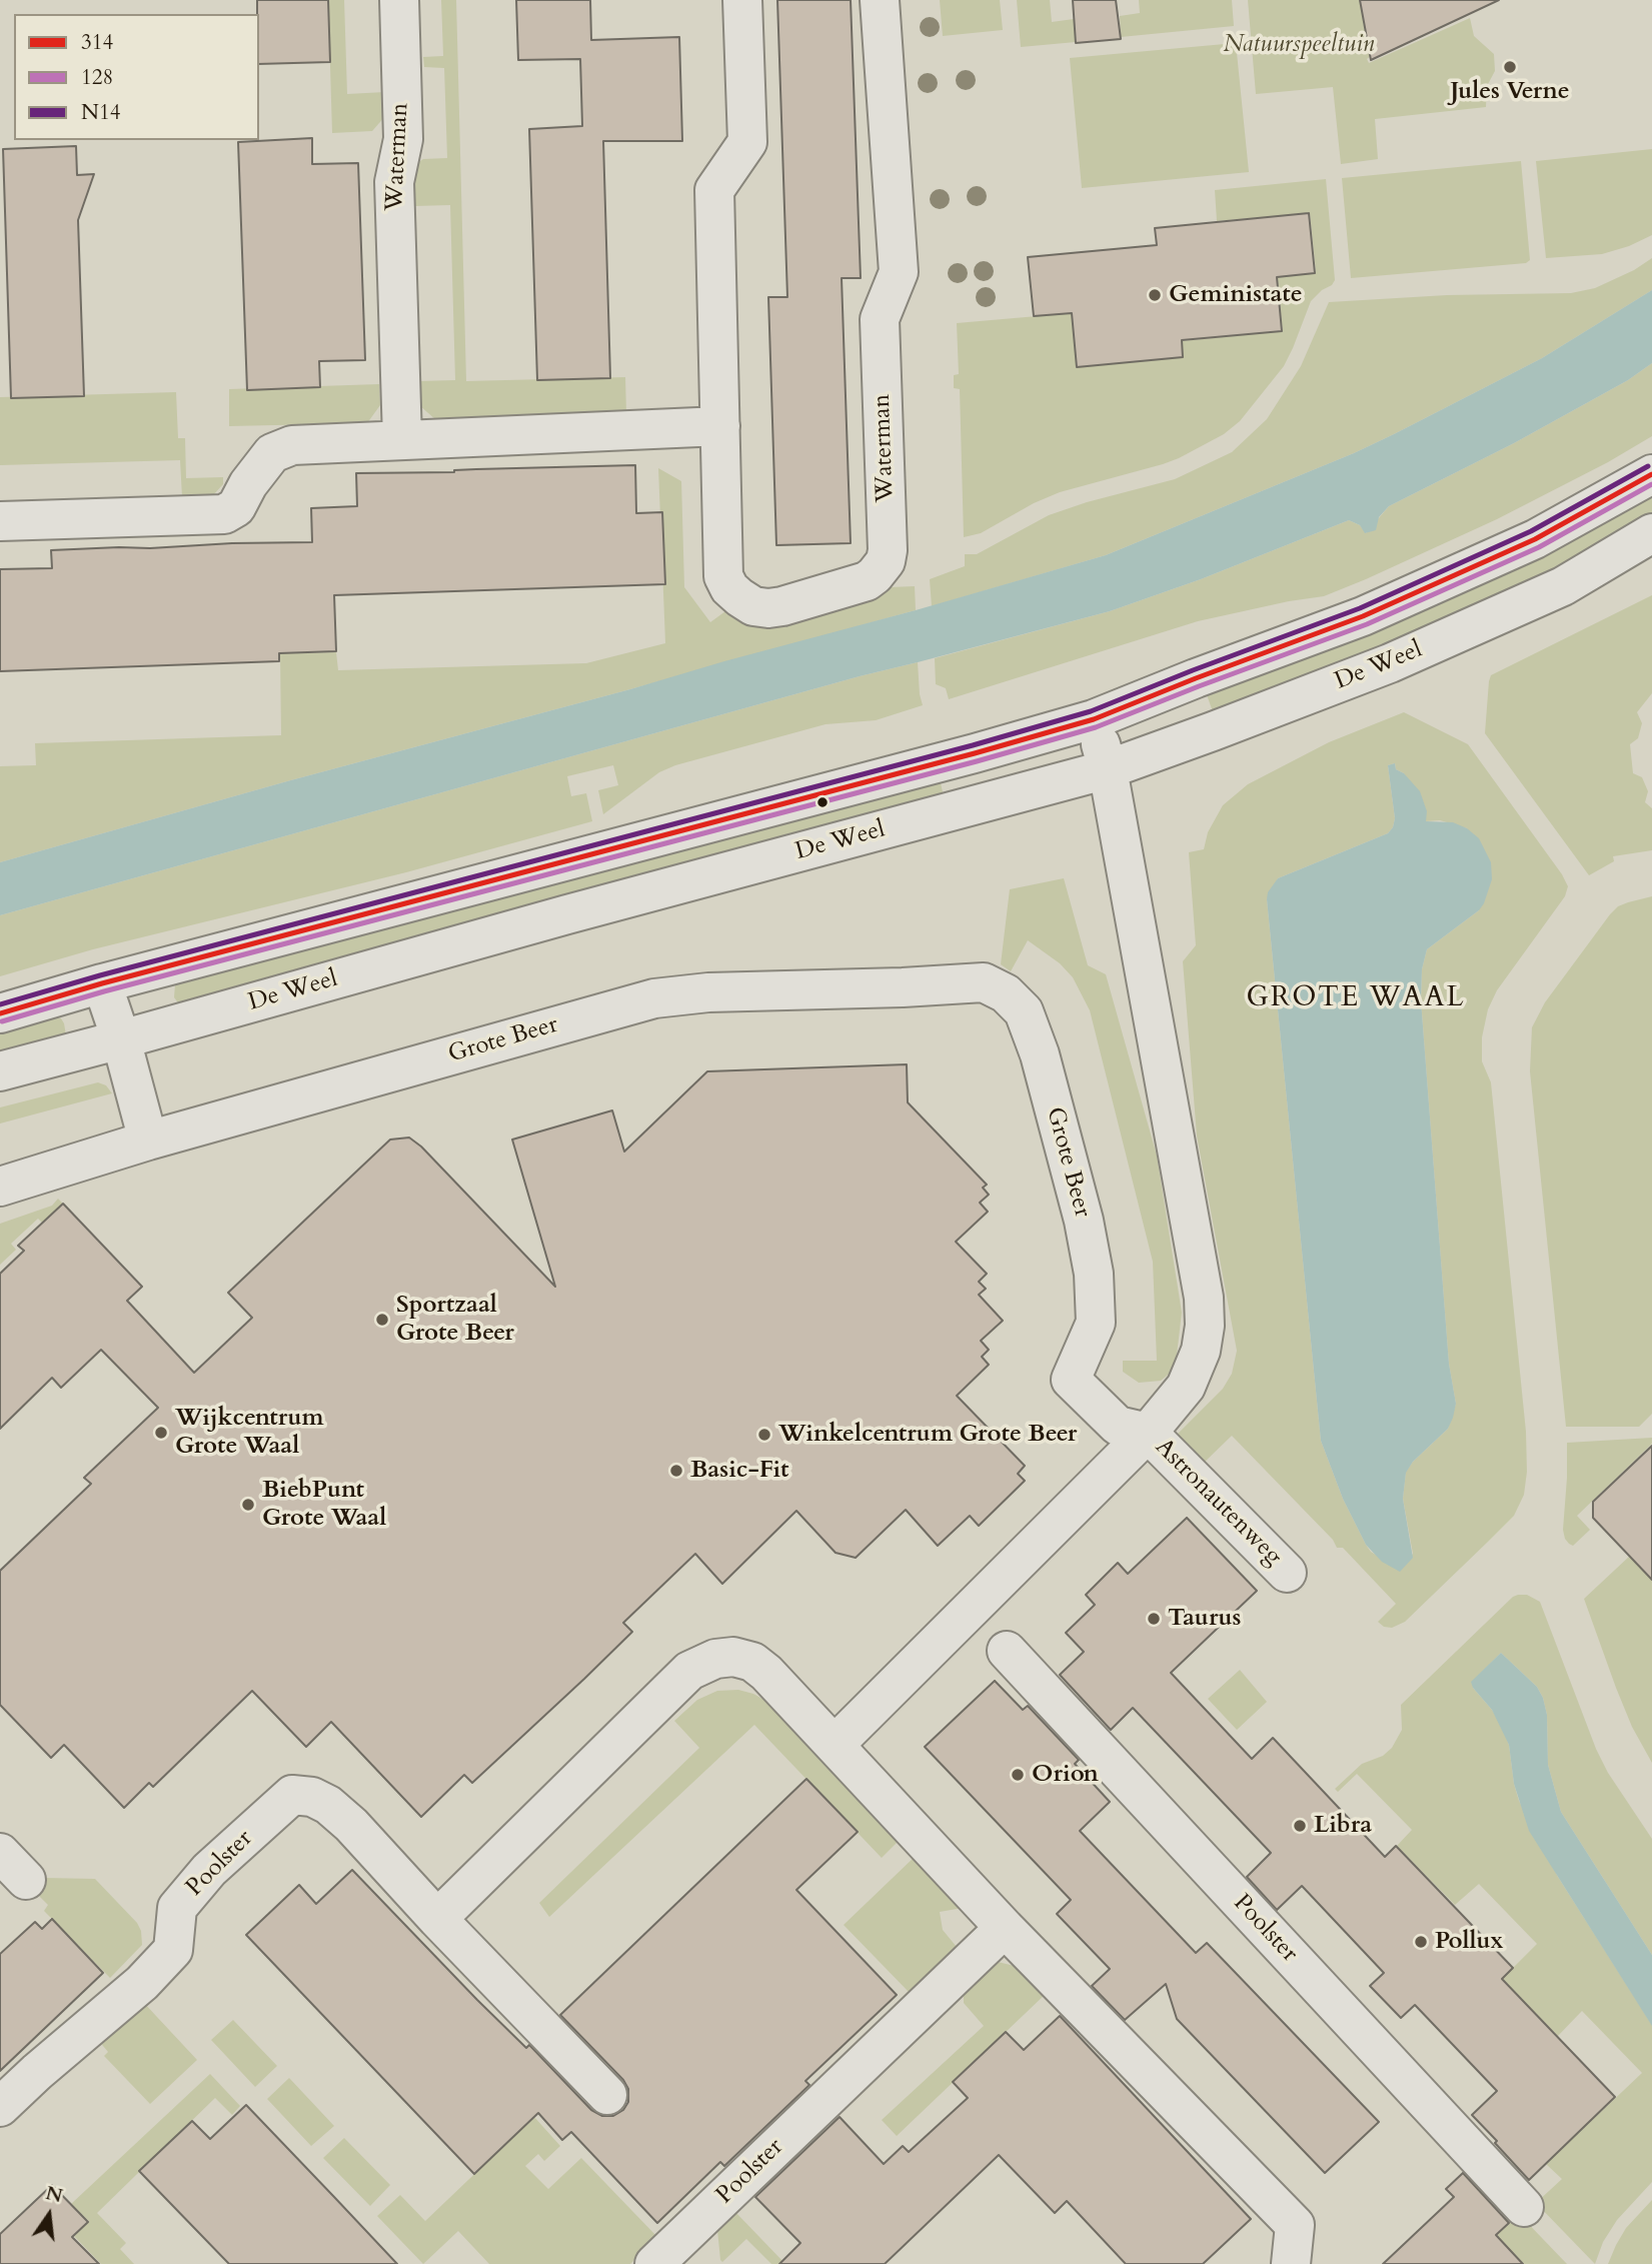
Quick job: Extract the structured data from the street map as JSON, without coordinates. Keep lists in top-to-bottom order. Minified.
{"streets":{"street":["Waterman","De Weel","Grote Beer","Astronautenweg","Poolster"]},"crossings":[["Grote Beer","Astronautenweg"]],"districts":["GROTE WAAL"],"parks":["Natuurspeeltuin"],"places":["Jules Verne","Geministate","Sportzaal Grote Beer","Wijkcentrum Grote Waal","Winkelcentrum Grote Beer","Basic-Fit","BiebPunt Grote Waal","Taurus","Orion","Libra","Pollux"],"lines":["transit line N14","transit line 314","transit line 128"],"legend":["314","128","N14"],"north":"top"}
